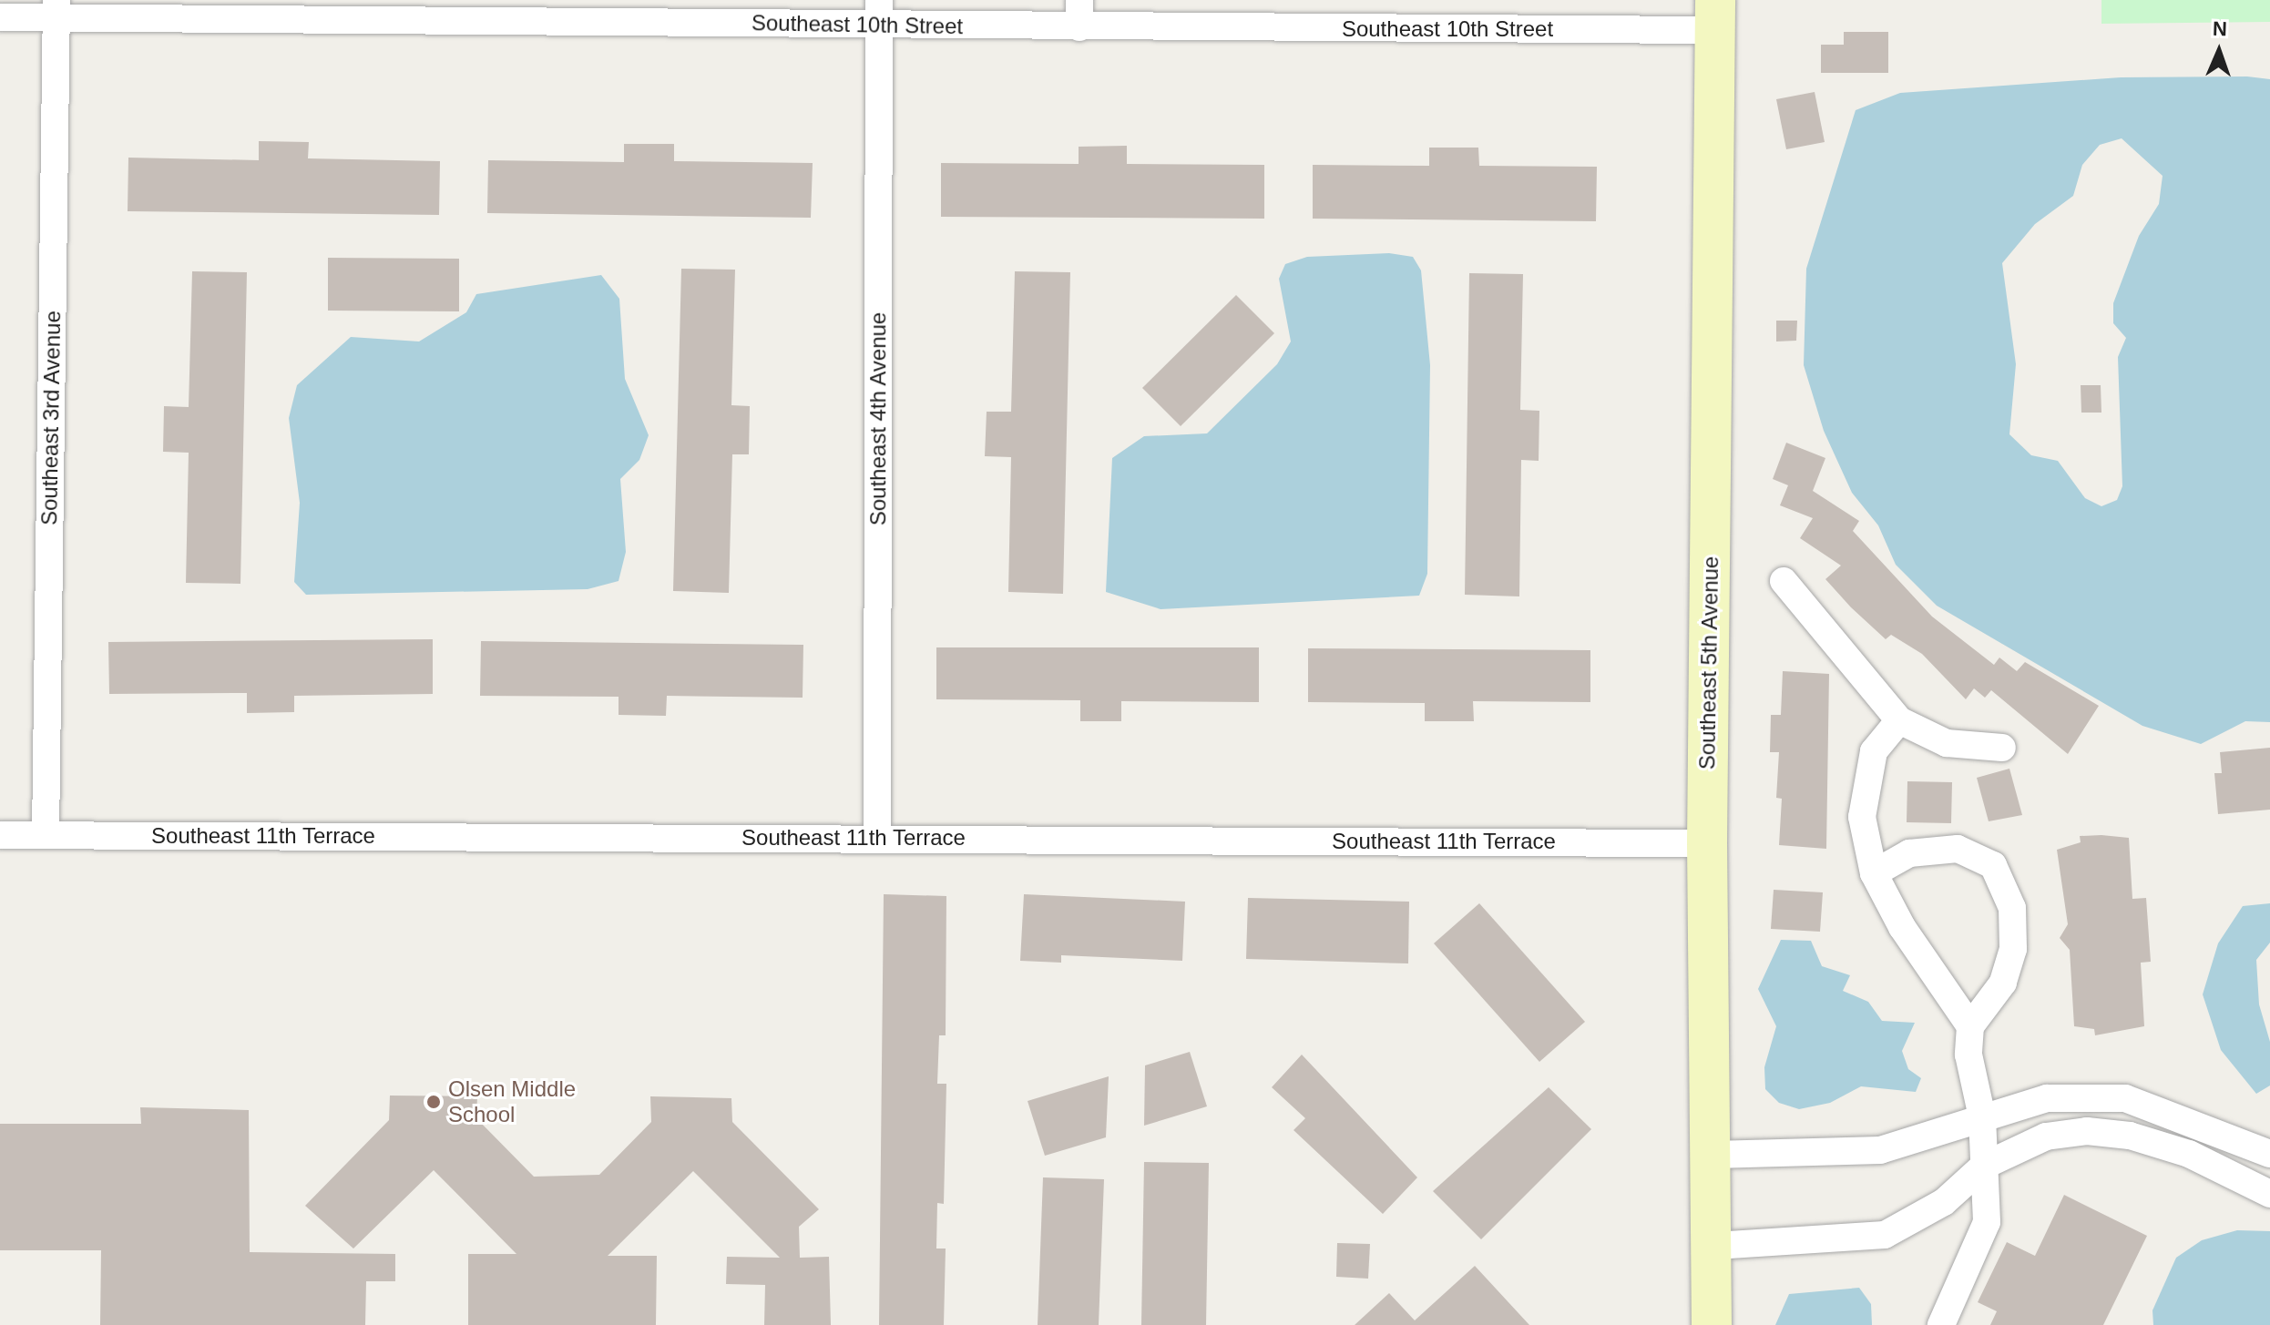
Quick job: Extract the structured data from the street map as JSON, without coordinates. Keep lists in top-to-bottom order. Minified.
{"streets":{"street":["Southeast 10th Street","Southeast 3rd Avenue","Southeast 4th Avenue","Southeast 5th Avenue","Southeast 11th Terrace"]},"crossings":[["Southeast 10th Street","Southeast 3rd Avenue"],["Southeast 10th Street","Southeast 4th Avenue"],["Southeast 10th Street","Southeast 5th Avenue"],["Southeast 3rd Avenue","Southeast 11th Terrace"],["Southeast 4th Avenue","Southeast 11th Terrace"],["Southeast 5th Avenue","Southeast 11th Terrace"]],"places":["Olsen Middle School"],"north":"top"}
